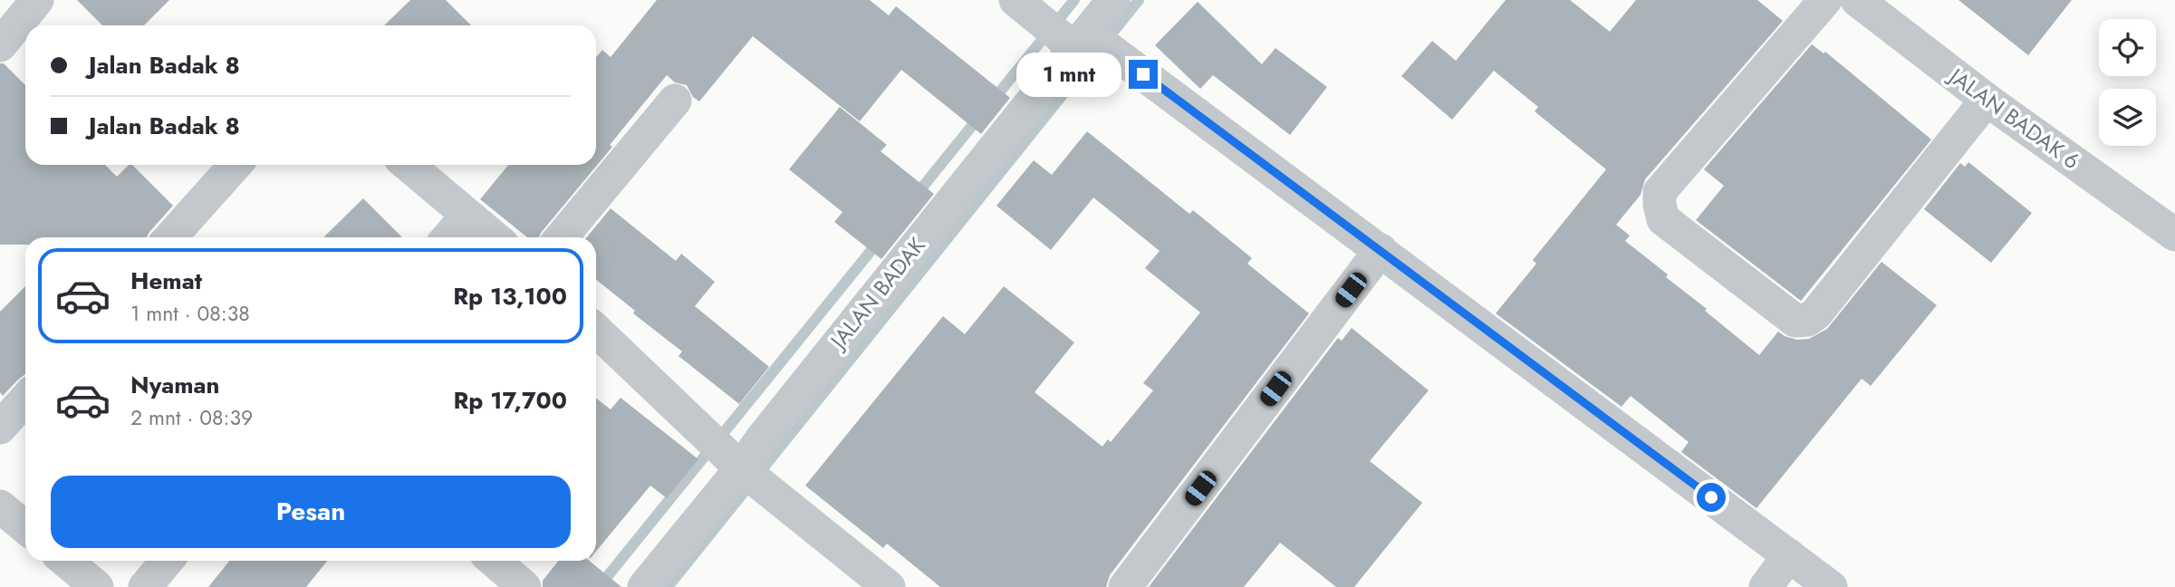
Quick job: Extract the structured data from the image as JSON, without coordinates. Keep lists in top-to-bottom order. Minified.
{"streets":{"street":["JALAN BADAK 6","JALAN BADAK"]},"page":{"banner":["Jalan Badak 8","Jalan Badak 8"],"bubble":"1 mnt","list":[{"name":"Hemat","note":"1 mnt · 08:38","value":"Rp 13,100"},{"name":"Nyaman","note":"2 mnt · 08:39","value":"Rp 17,700"}],"buttons":"Pesan"}}
